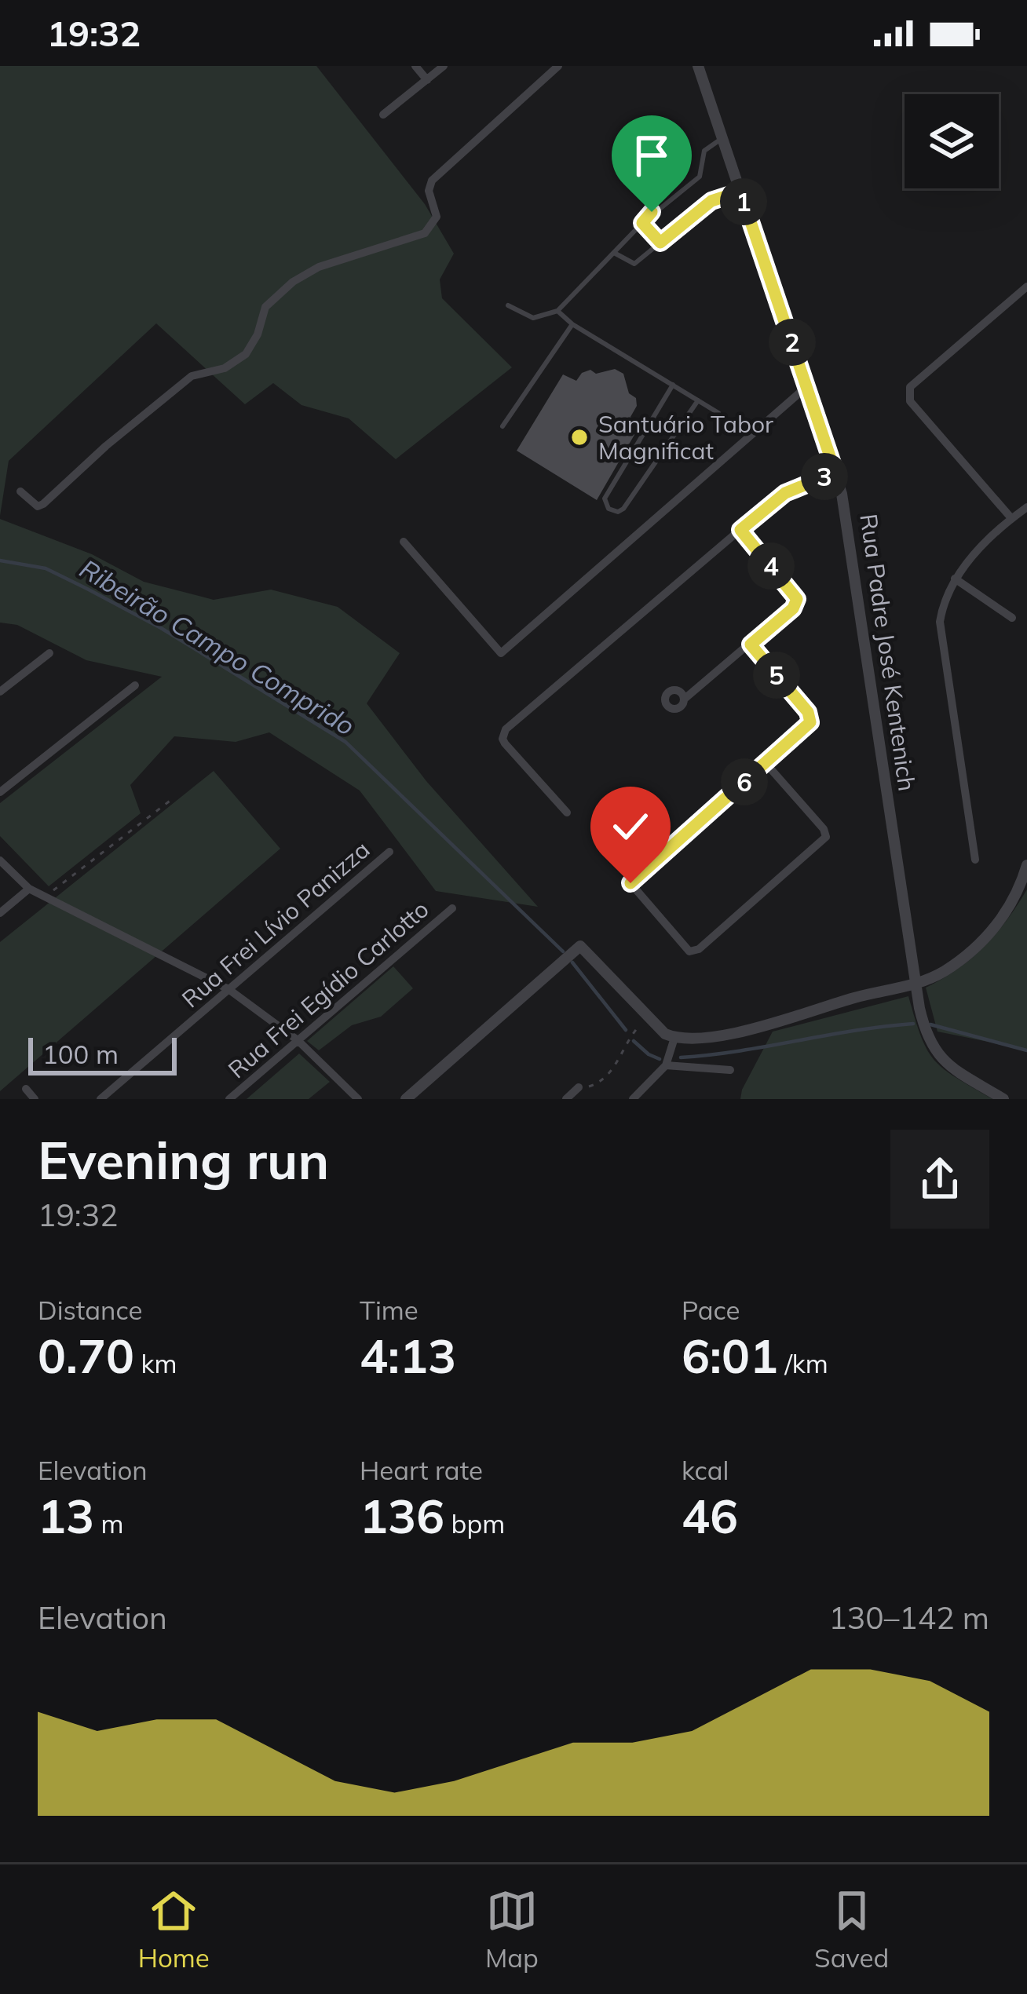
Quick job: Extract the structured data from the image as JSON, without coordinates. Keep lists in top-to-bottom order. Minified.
{"streets":{"street":["Rua Padre José Kentenich","Rua Frei Lívio Panizza","Rua Frei Egídio Carlotto"]},"water":["Ribeirão Campo Comprido"],"places":["Santuário Tabor Magnificat"],"scale_bar":"100 m","page":{"status":"19:32","pins":["1","2","3","4","5","6"],"scale":"100 m","heading":["Evening run","19:32"],"stats":[["Distance","0.70 km"],["Time","4:13"],["Pace","6:01 /km"],["Elevation","13 m"],["Heart rate","136 bpm"],["kcal","46"]],"chart":["Elevation","130–142 m"],"tabs":["Home","Map","Saved"]}}
